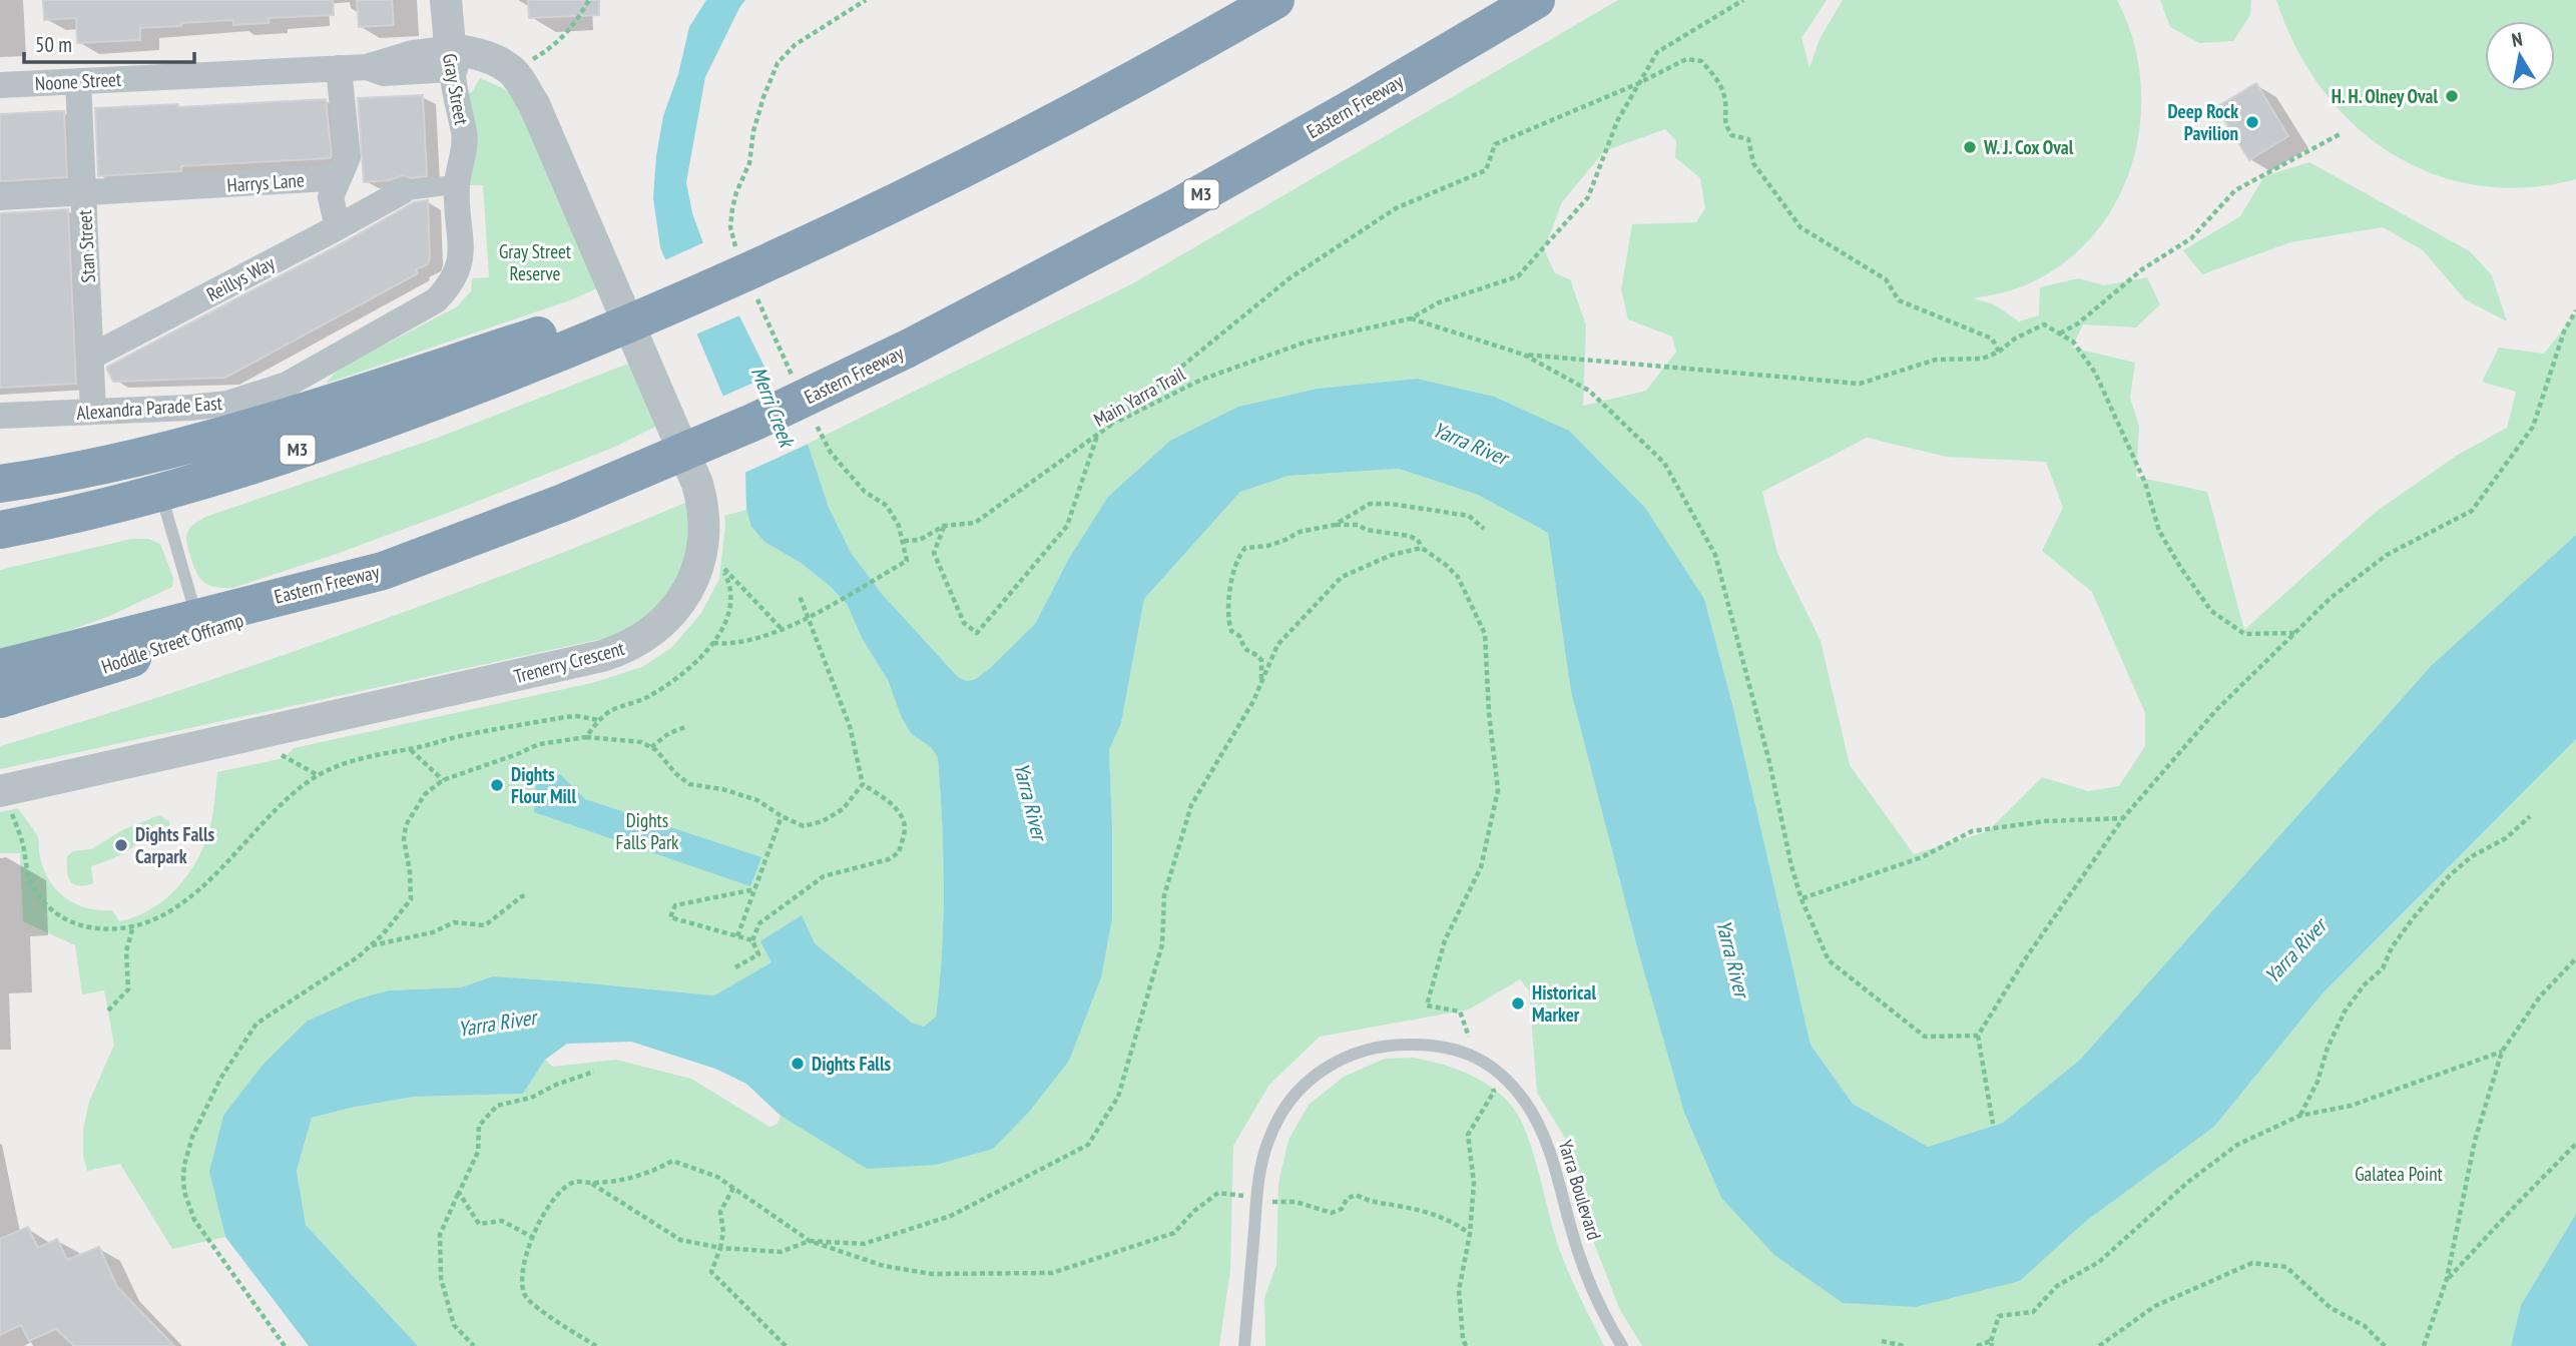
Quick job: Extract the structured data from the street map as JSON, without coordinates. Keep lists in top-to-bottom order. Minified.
{"streets":{"highway":["Eastern Freeway","M3","Hoddle Street Offramp"],"street":["Noone Street","Gray Street","Harrys Lane","Stan Street","Reillys Way","Alexandra Parade East","Trenerry Crescent"],"lane":["Yarra Boulevard"],"path":["Main Yarra Trail"]},"crossings":[["Noone Street","Gray Street"],["Noone Street","Stan Street"],["Noone Street","Trenerry Crescent"],["Gray Street","Alexandra Parade East"],["Gray Street","Trenerry Crescent"],["Eastern Freeway","Hoddle Street Offramp"],["Harrys Lane","Stan Street"],["Stan Street","Reillys Way"],["Stan Street","Alexandra Parade East"]],"water":["Merri Creek","Yarra River"],"parks":["Gray Street Reserve","Dights Falls Park","Galatea Point"],"places":["H. H. Olney Oval","Deep Rock Pavilion","W. J. Cox Oval","Dights Flour Mill","Dights Falls Carpark","Historical Marker","Dights Falls"],"scale_bar":"50 m","north":"top"}
